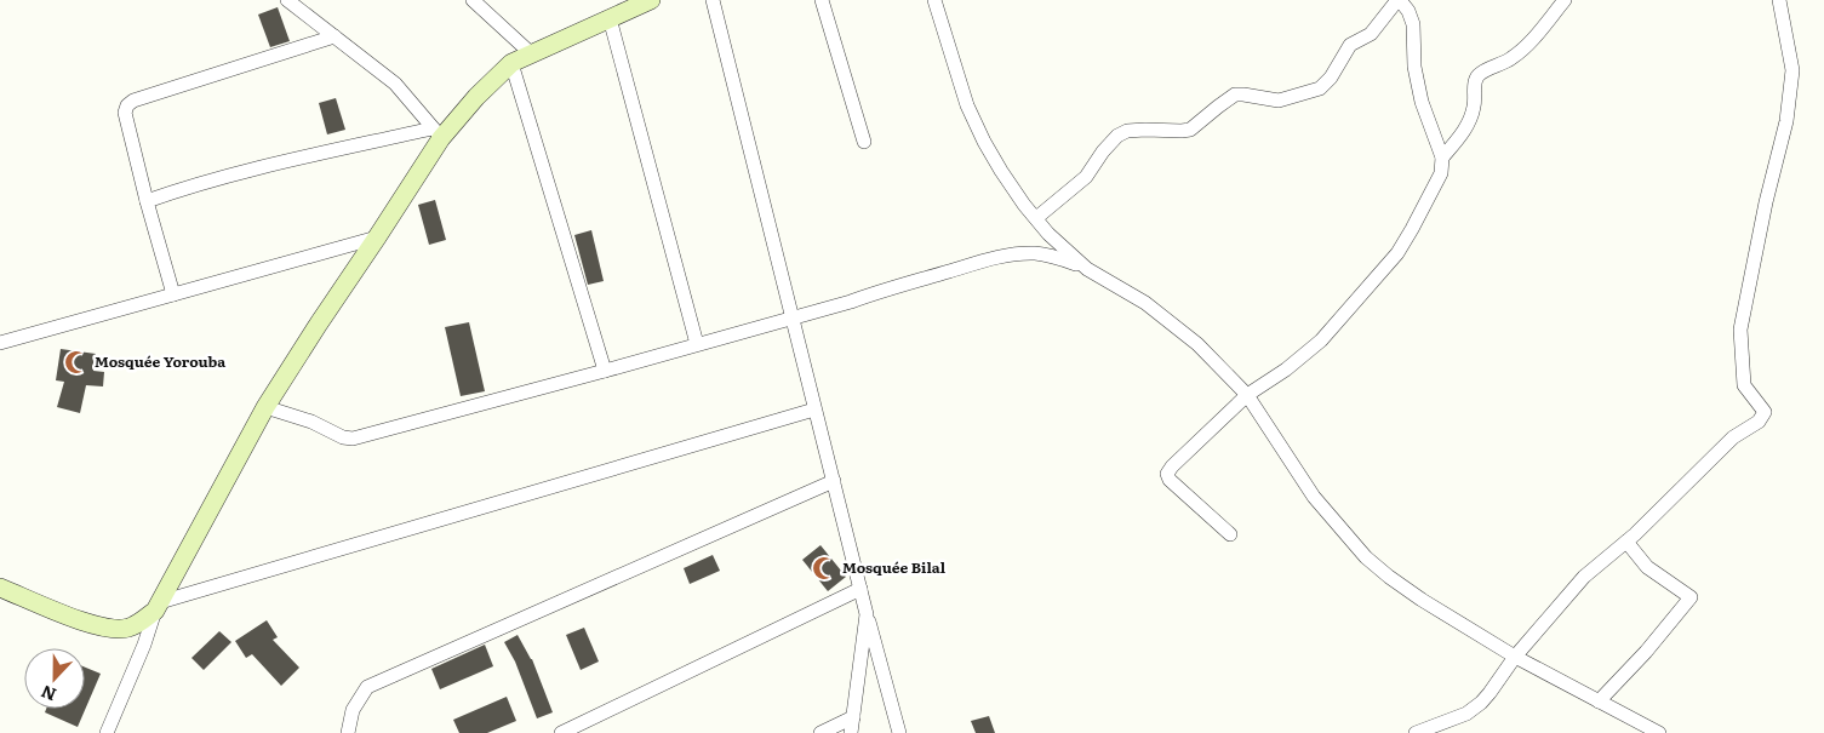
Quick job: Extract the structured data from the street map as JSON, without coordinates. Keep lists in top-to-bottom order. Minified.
{"places":{"mosque":["Mosquée Yorouba","Mosquée Bilal"]},"north":"bottom"}
